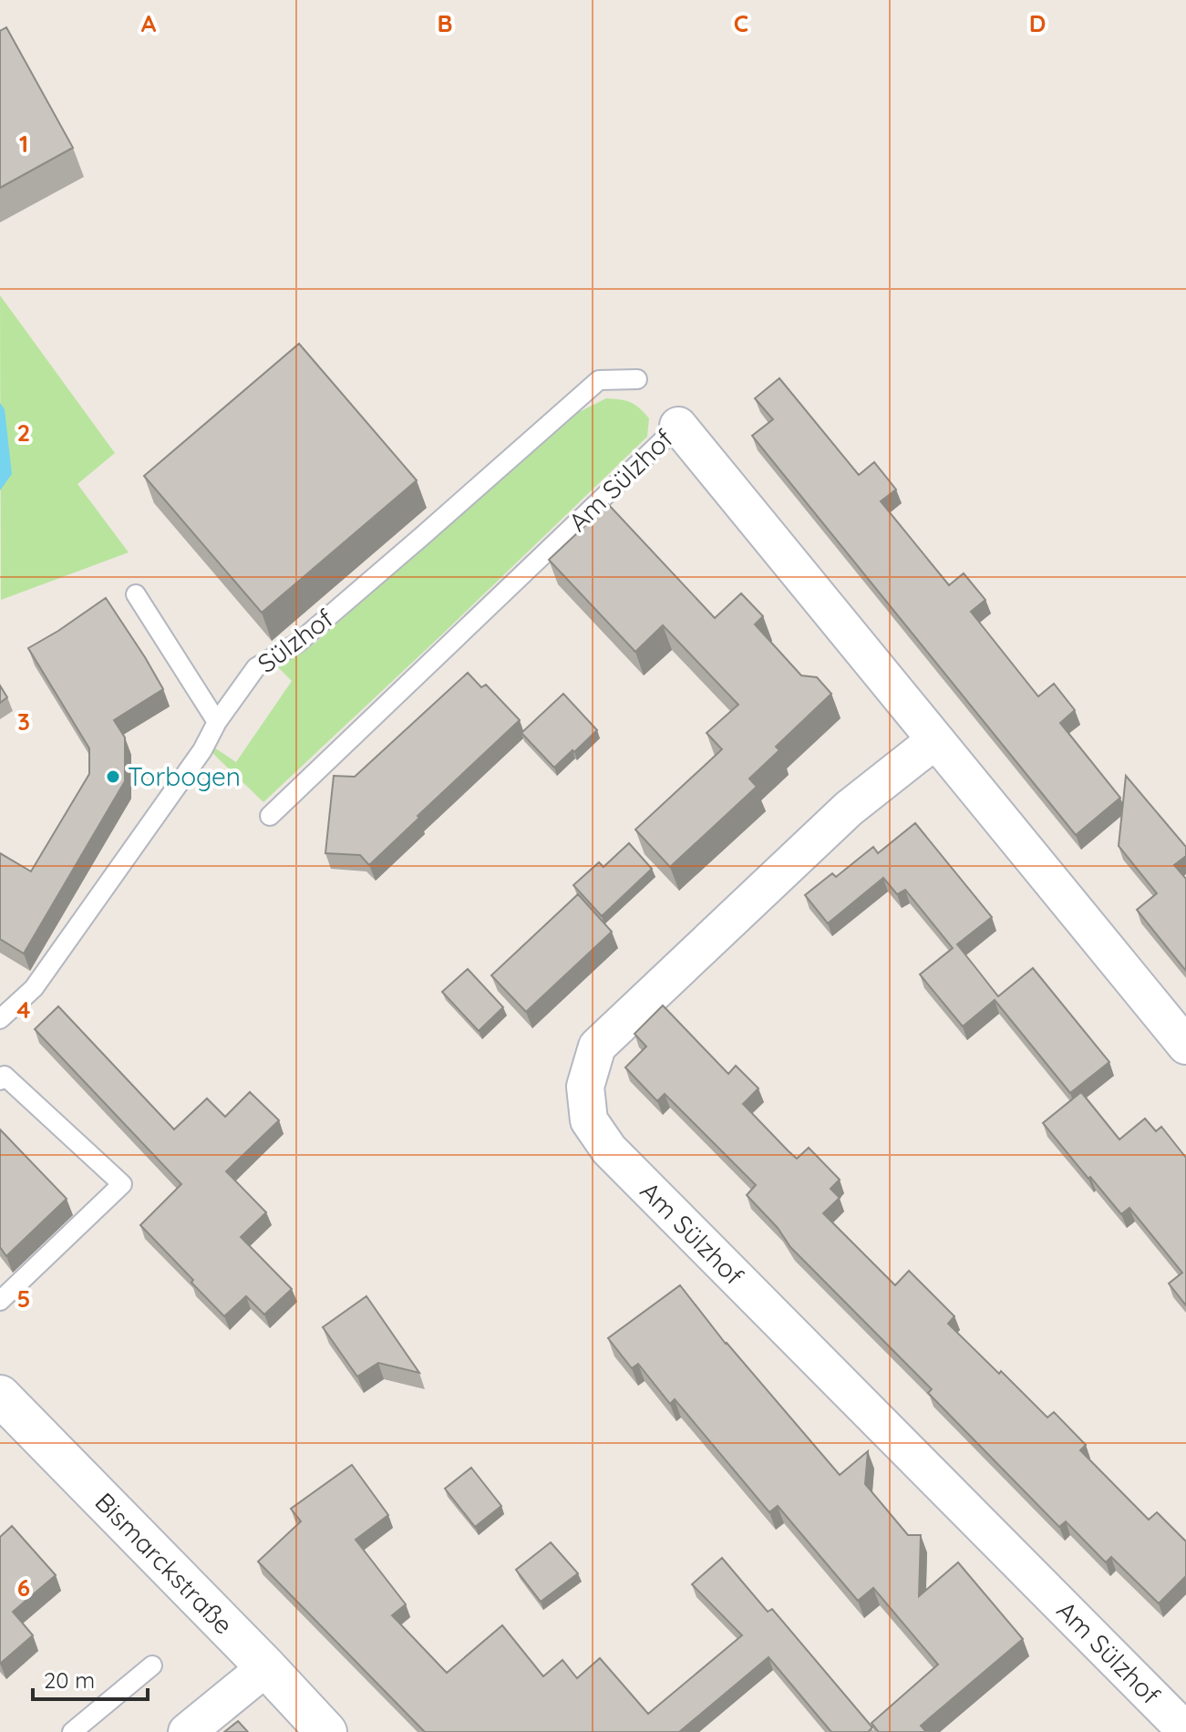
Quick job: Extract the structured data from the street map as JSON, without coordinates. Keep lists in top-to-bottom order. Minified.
{"streets":{"street":["Am Sülzhof","Bismarckstraße"],"lane":["Sülzhof"]},"places":["Torbogen"],"scale_bar":"20 m","grid":{"columns":["A","B","C","D"],"rows":["1","2","3","4","5","6"]}}
